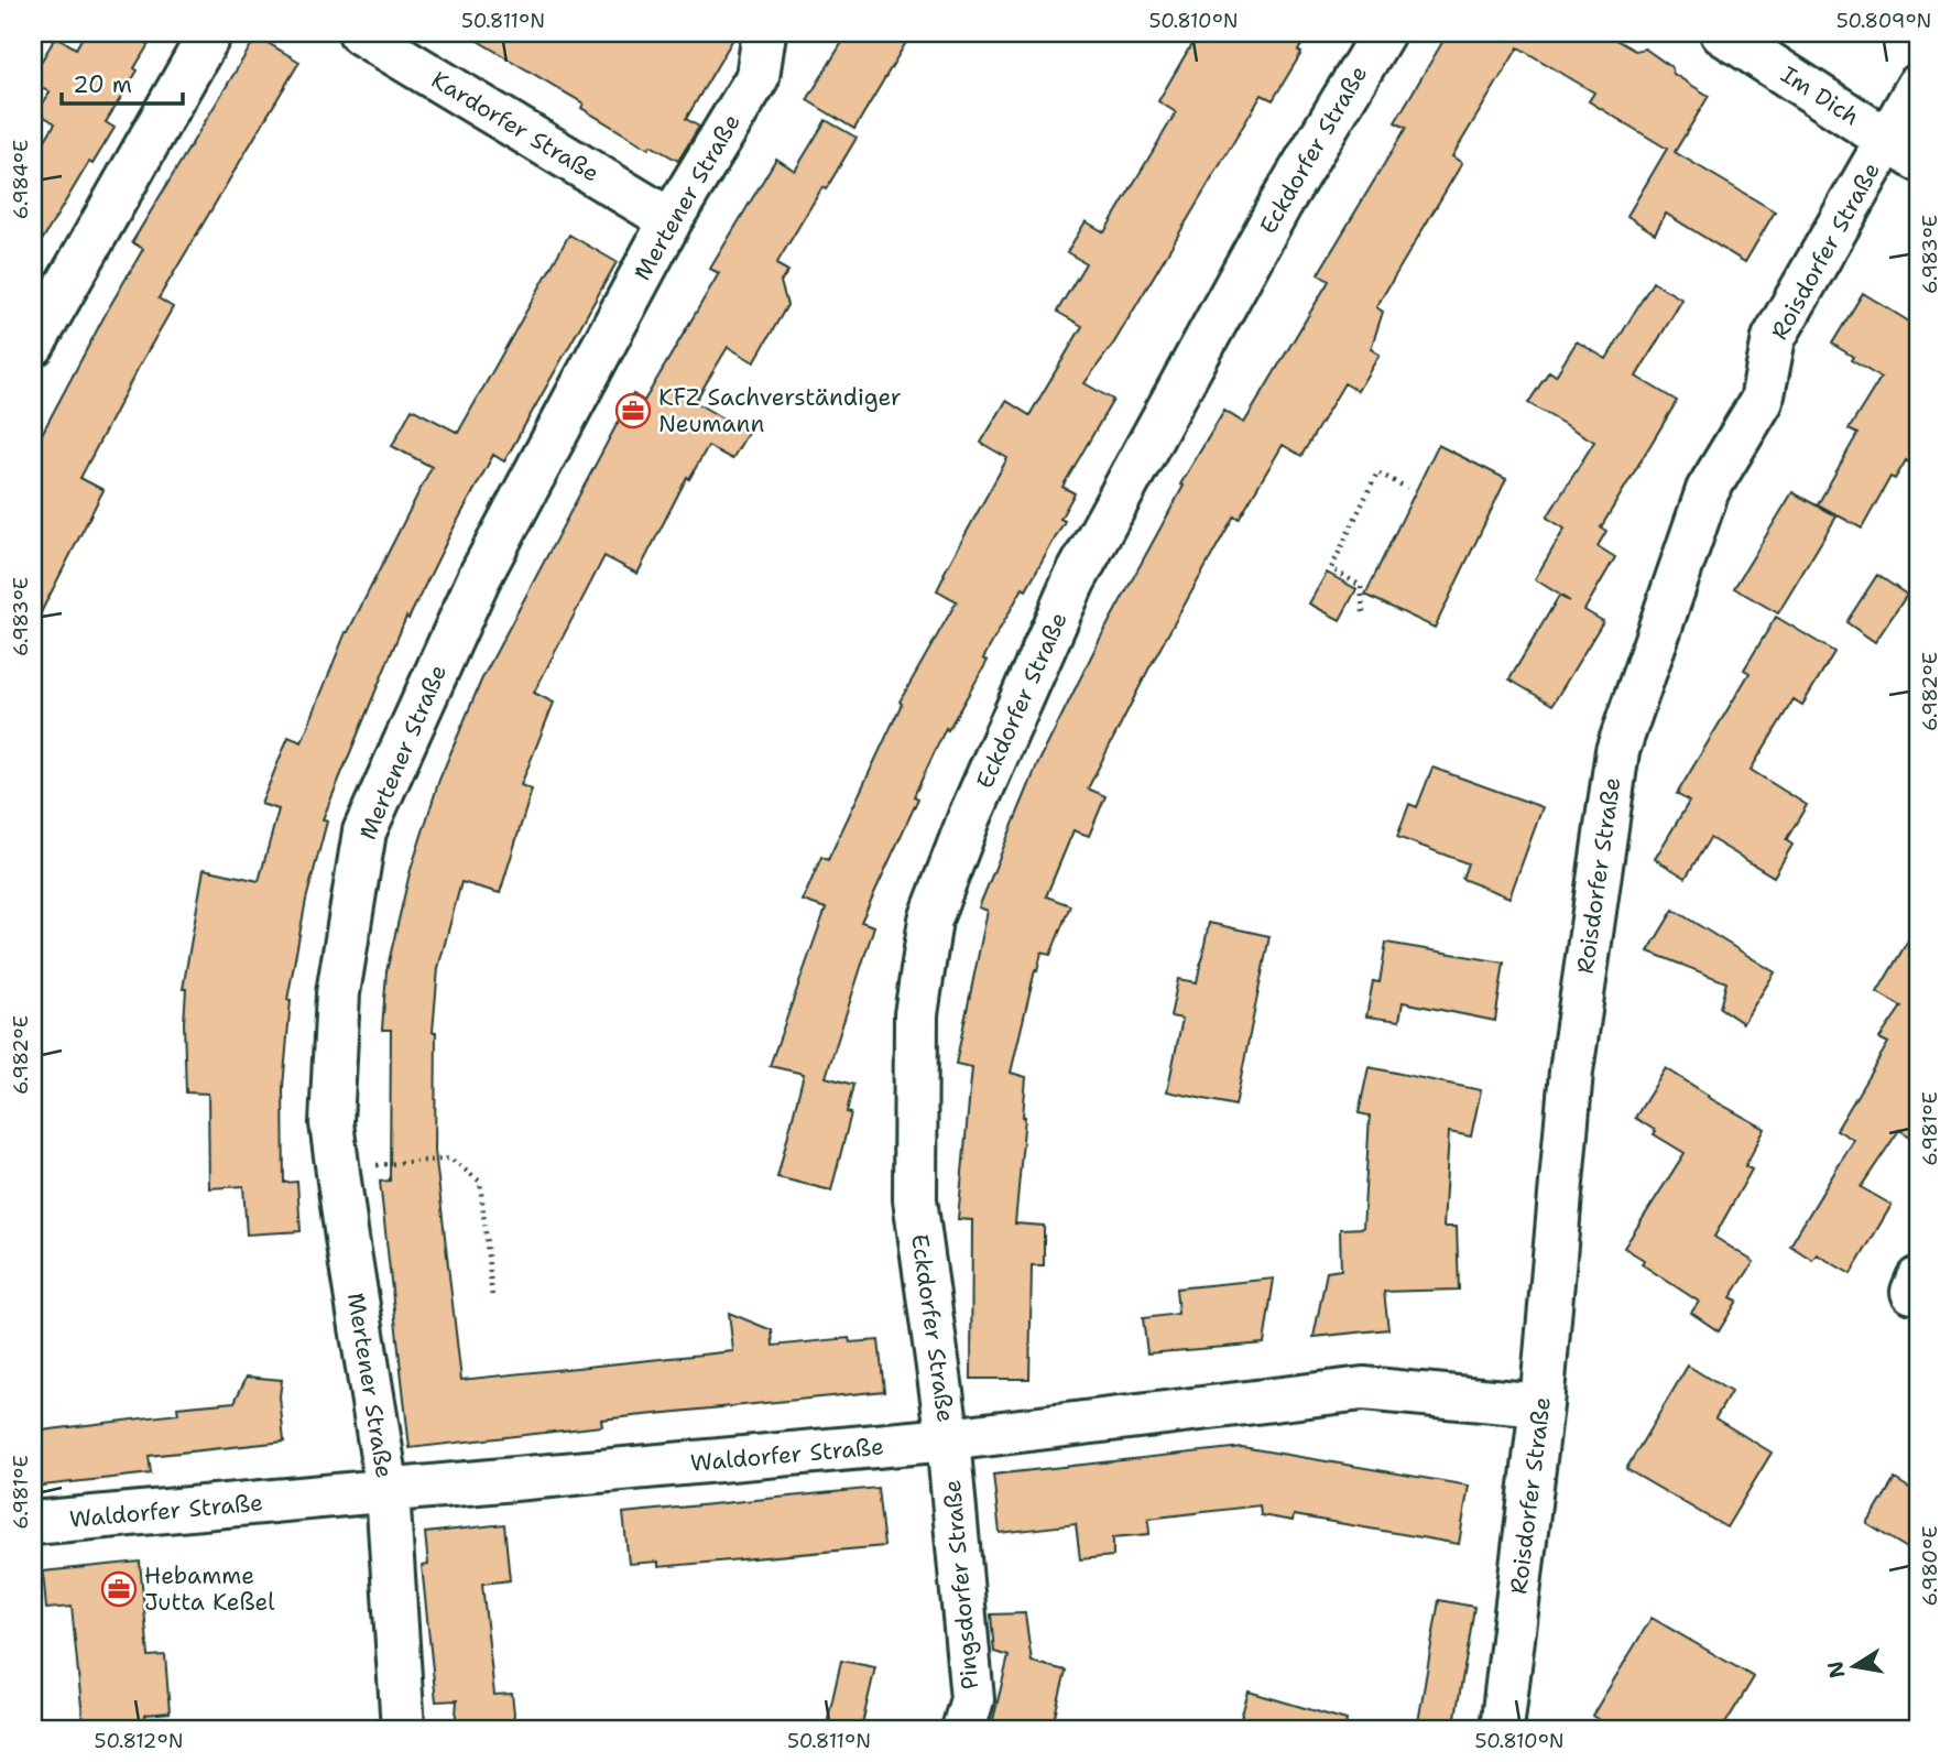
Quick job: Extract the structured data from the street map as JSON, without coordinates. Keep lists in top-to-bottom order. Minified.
{"streets":{"street":["Im Dich","Kardorfer Straße","Eckdorfer Straße","Mertener Straße","Roisdorfer Straße","Waldorfer Straße","Pingsdorfer Straße"]},"crossings":[["Im Dich","Roisdorfer Straße"],["Kardorfer Straße","Mertener Straße"],["Eckdorfer Straße","Waldorfer Straße"],["Eckdorfer Straße","Pingsdorfer Straße"],["Mertener Straße","Waldorfer Straße"],["Roisdorfer Straße","Waldorfer Straße"],["Waldorfer Straße","Pingsdorfer Straße"]],"places":{"office":["KFZ Sachverständiger Neumann","Hebamme Jutta Keßel"]},"scale_bar":"20 m","north":"left","coordinates":["50.811°N","50.810°N","50.809°N","6.984°E","6.983°E","6.982°E","6.981°E","6.980°E","50.812°N"]}
